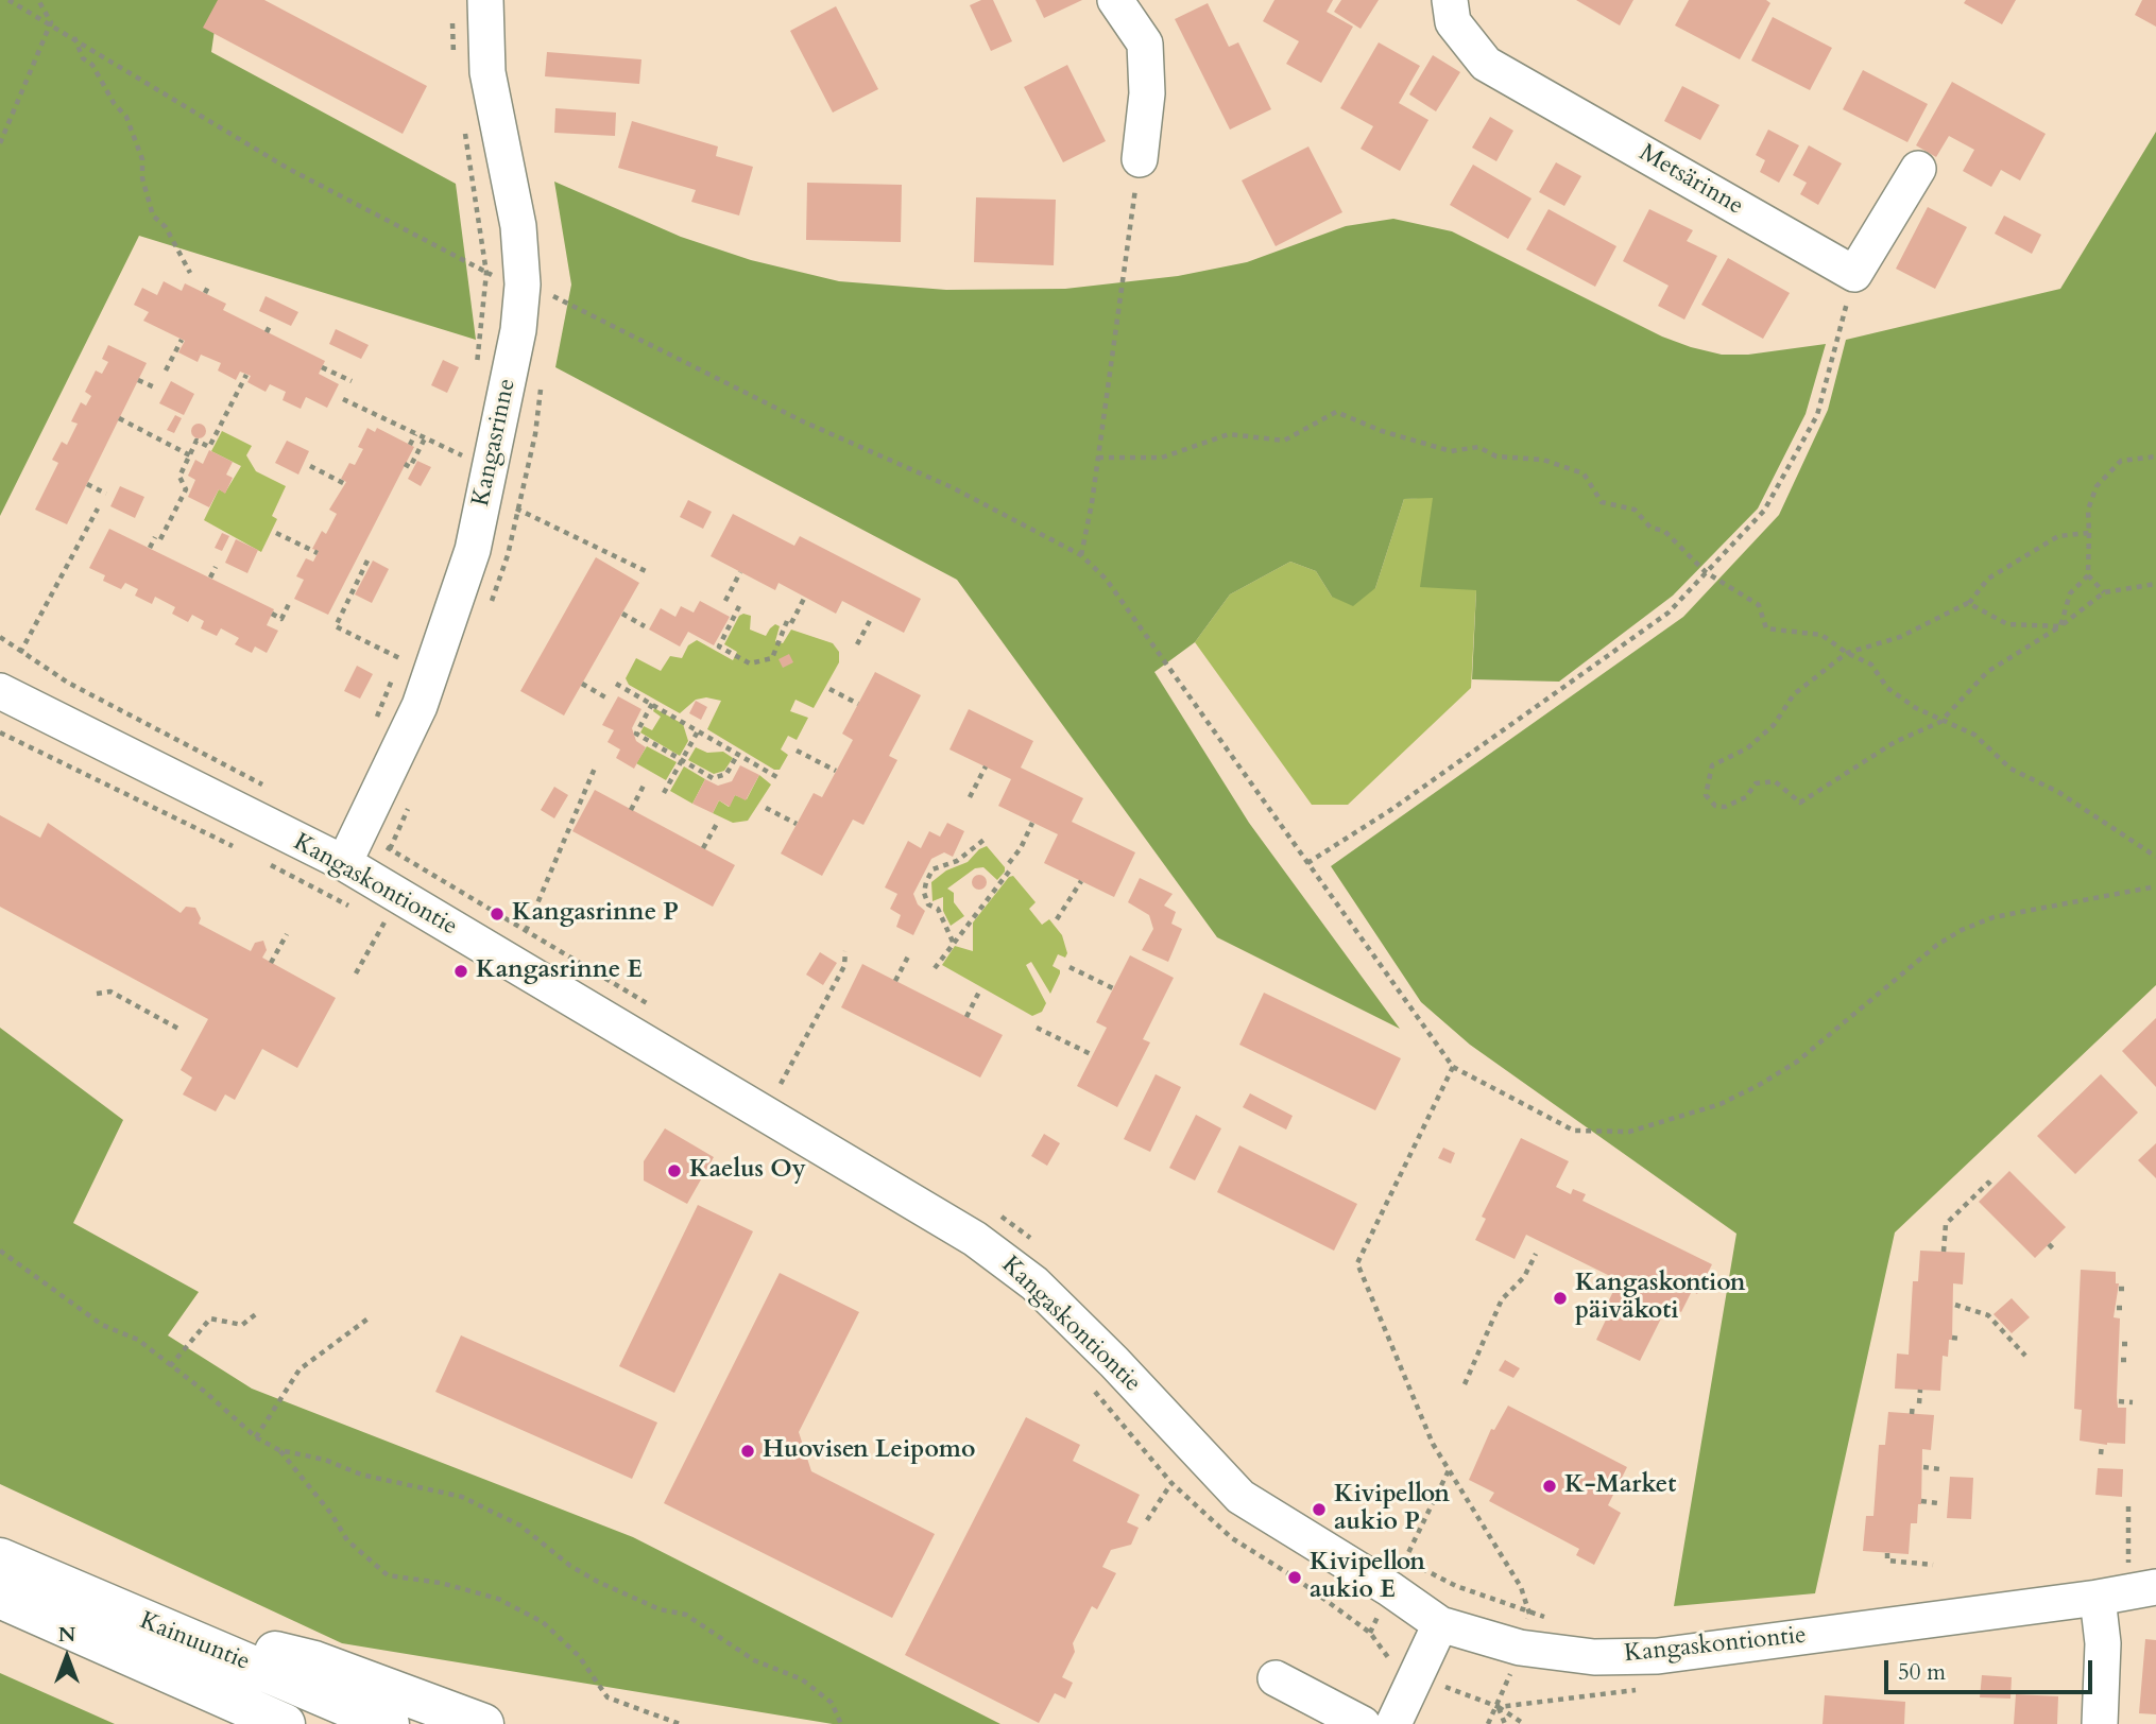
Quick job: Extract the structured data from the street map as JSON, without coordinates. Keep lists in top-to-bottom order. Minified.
{"streets":{"highway":["Kainuuntie"],"street":["Metsärinne","Kangasrinne","Kangaskontiontie"]},"crossings":[["Kangasrinne","Kangaskontiontie"]],"places":["Kangasrinne P","Kangasrinne E","Kaelus Oy","Kangaskontion päiväkoti","Huovisen Leipomo","K-Market","Kivipellon aukio P","Kivipellon aukio E"],"scale_bar":"50 m","north":"top"}
